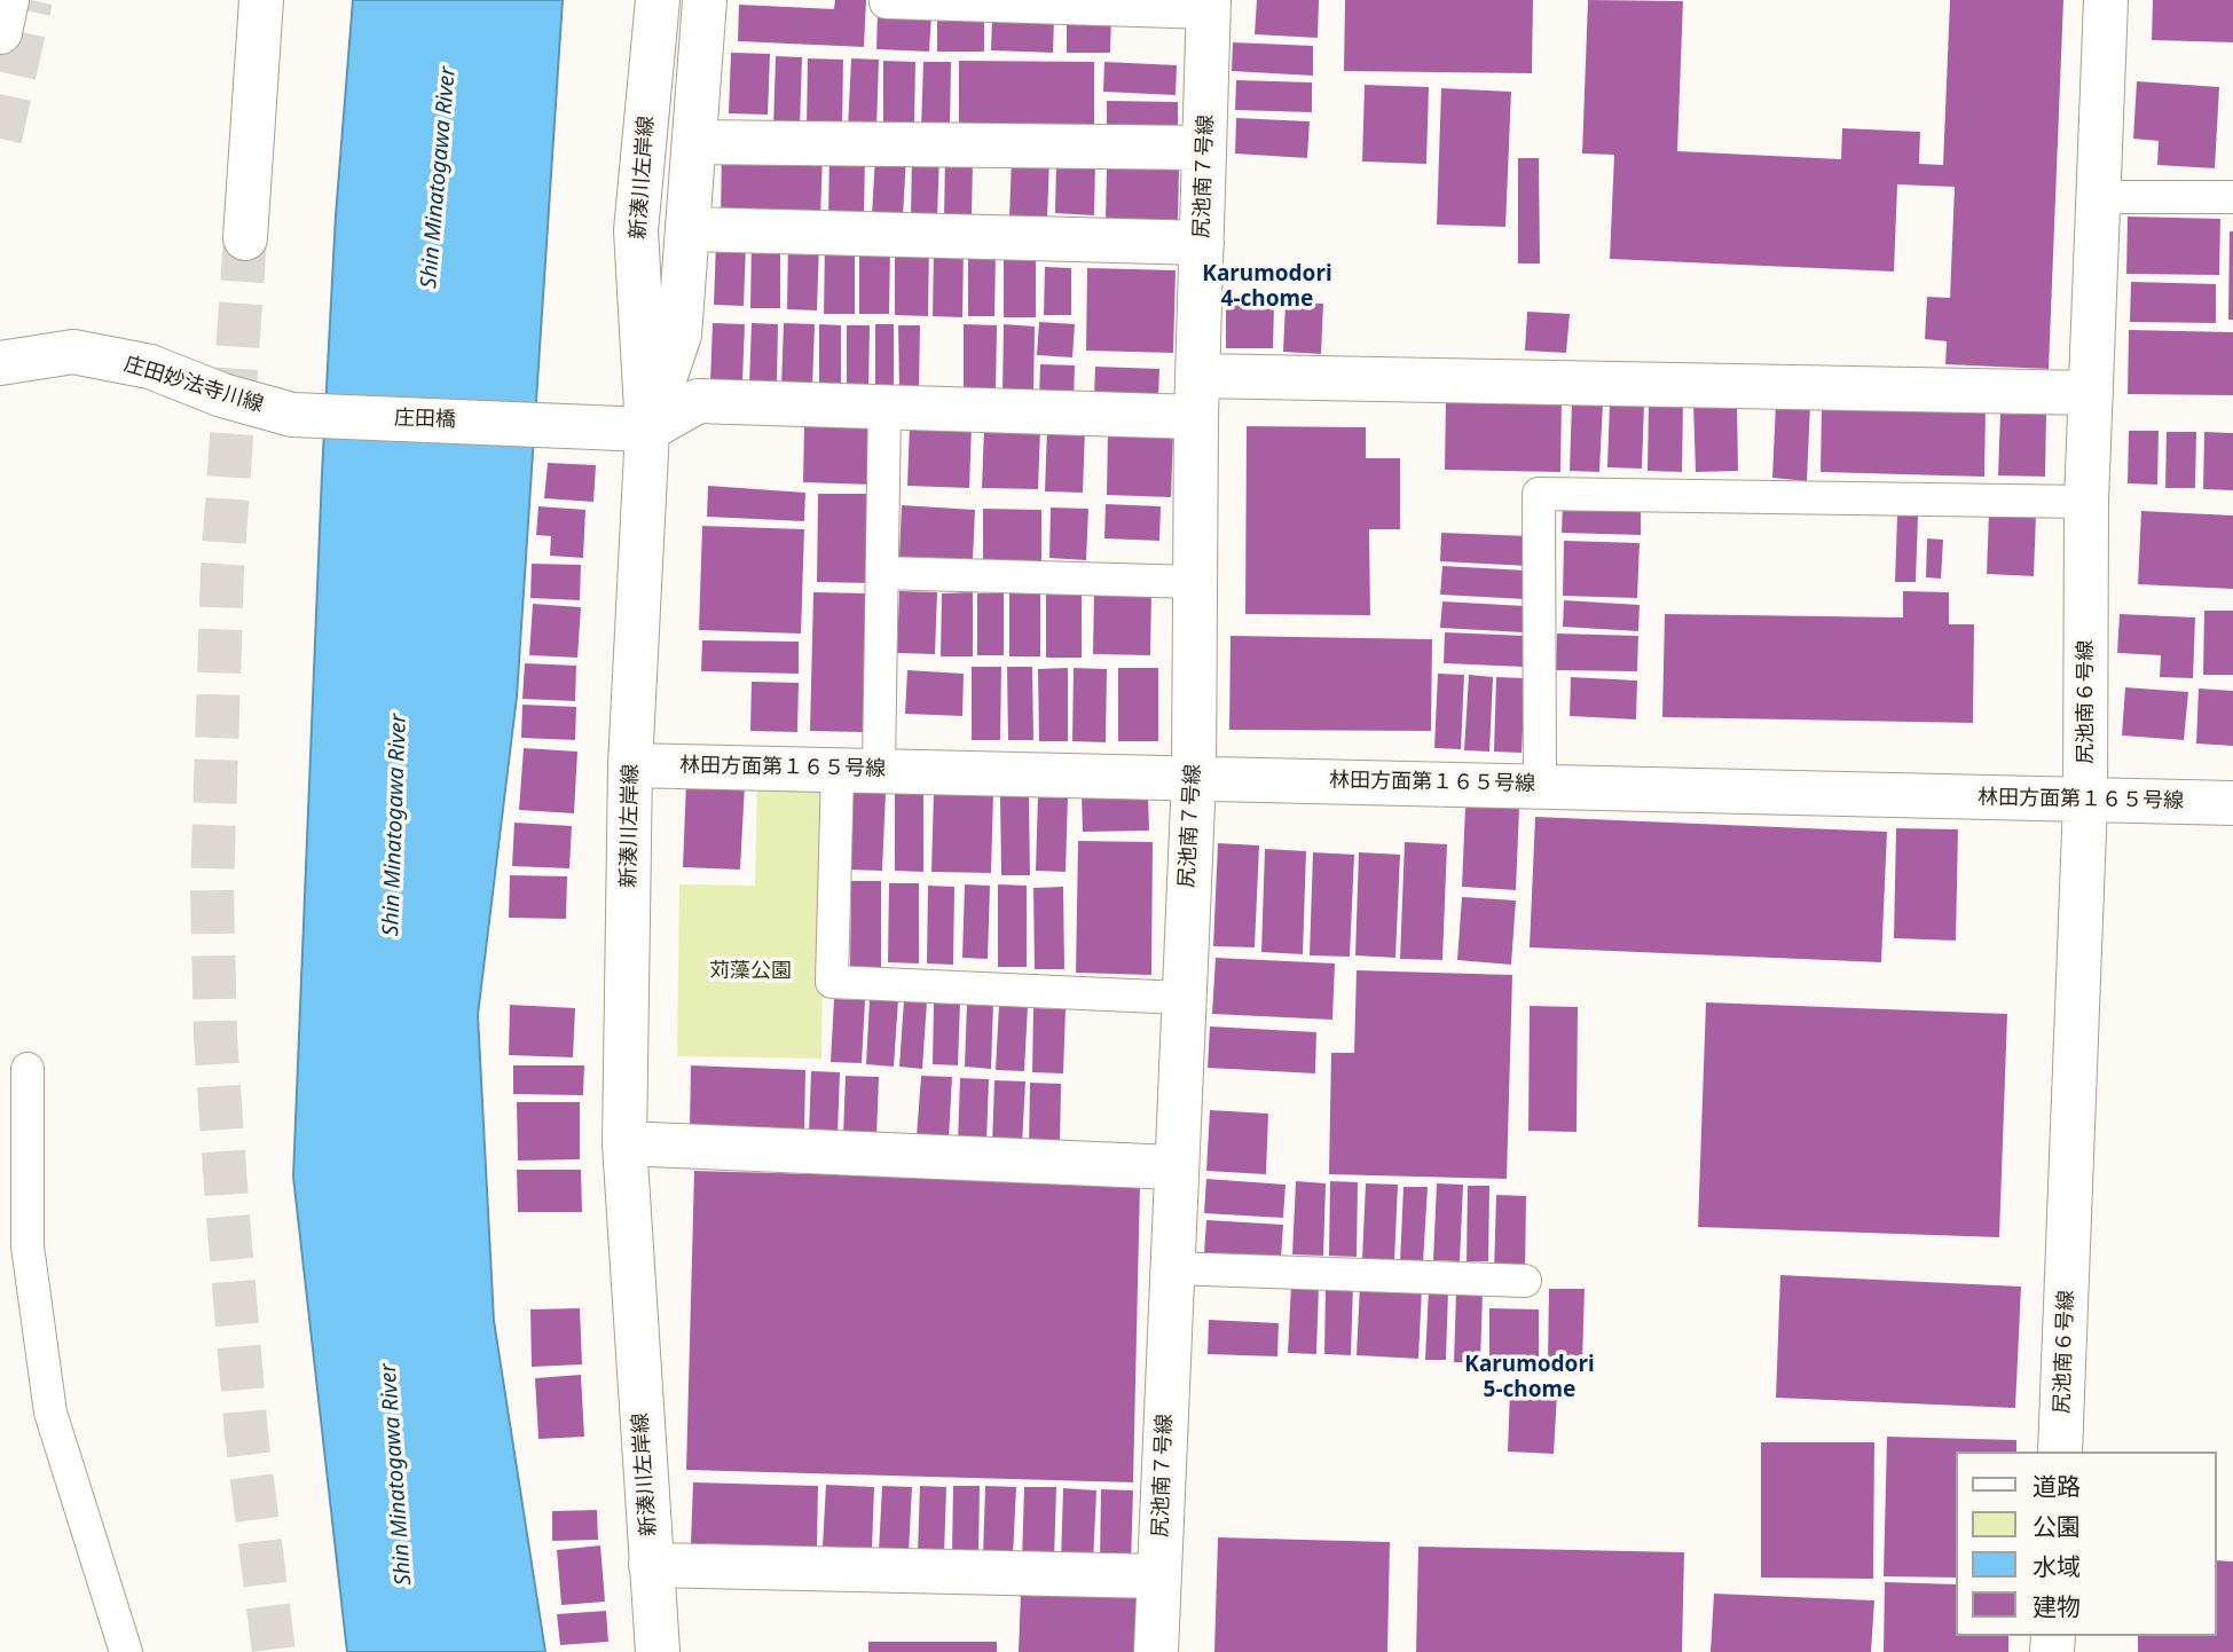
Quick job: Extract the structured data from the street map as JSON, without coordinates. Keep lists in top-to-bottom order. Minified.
{"streets":{"main road":["尻池南７号線","新湊川左岸線","庄田妙法寺川線","庄田橋","尻池南６号線","林田方面第１６５号線"]},"crossings":[["尻池南７号線","林田方面第１６５号線"],["新湊川左岸線","庄田橋"],["新湊川左岸線","林田方面第１６５号線"],["庄田妙法寺川線","庄田橋"],["尻池南６号線","林田方面第１６５号線"]],"districts":["Karumodori 4-chome","Karumodori 5-chome"],"water":["Shin Minatogawa River"],"parks":["苅藻公園"],"legend":["道路","公園","水域","建物"]}
